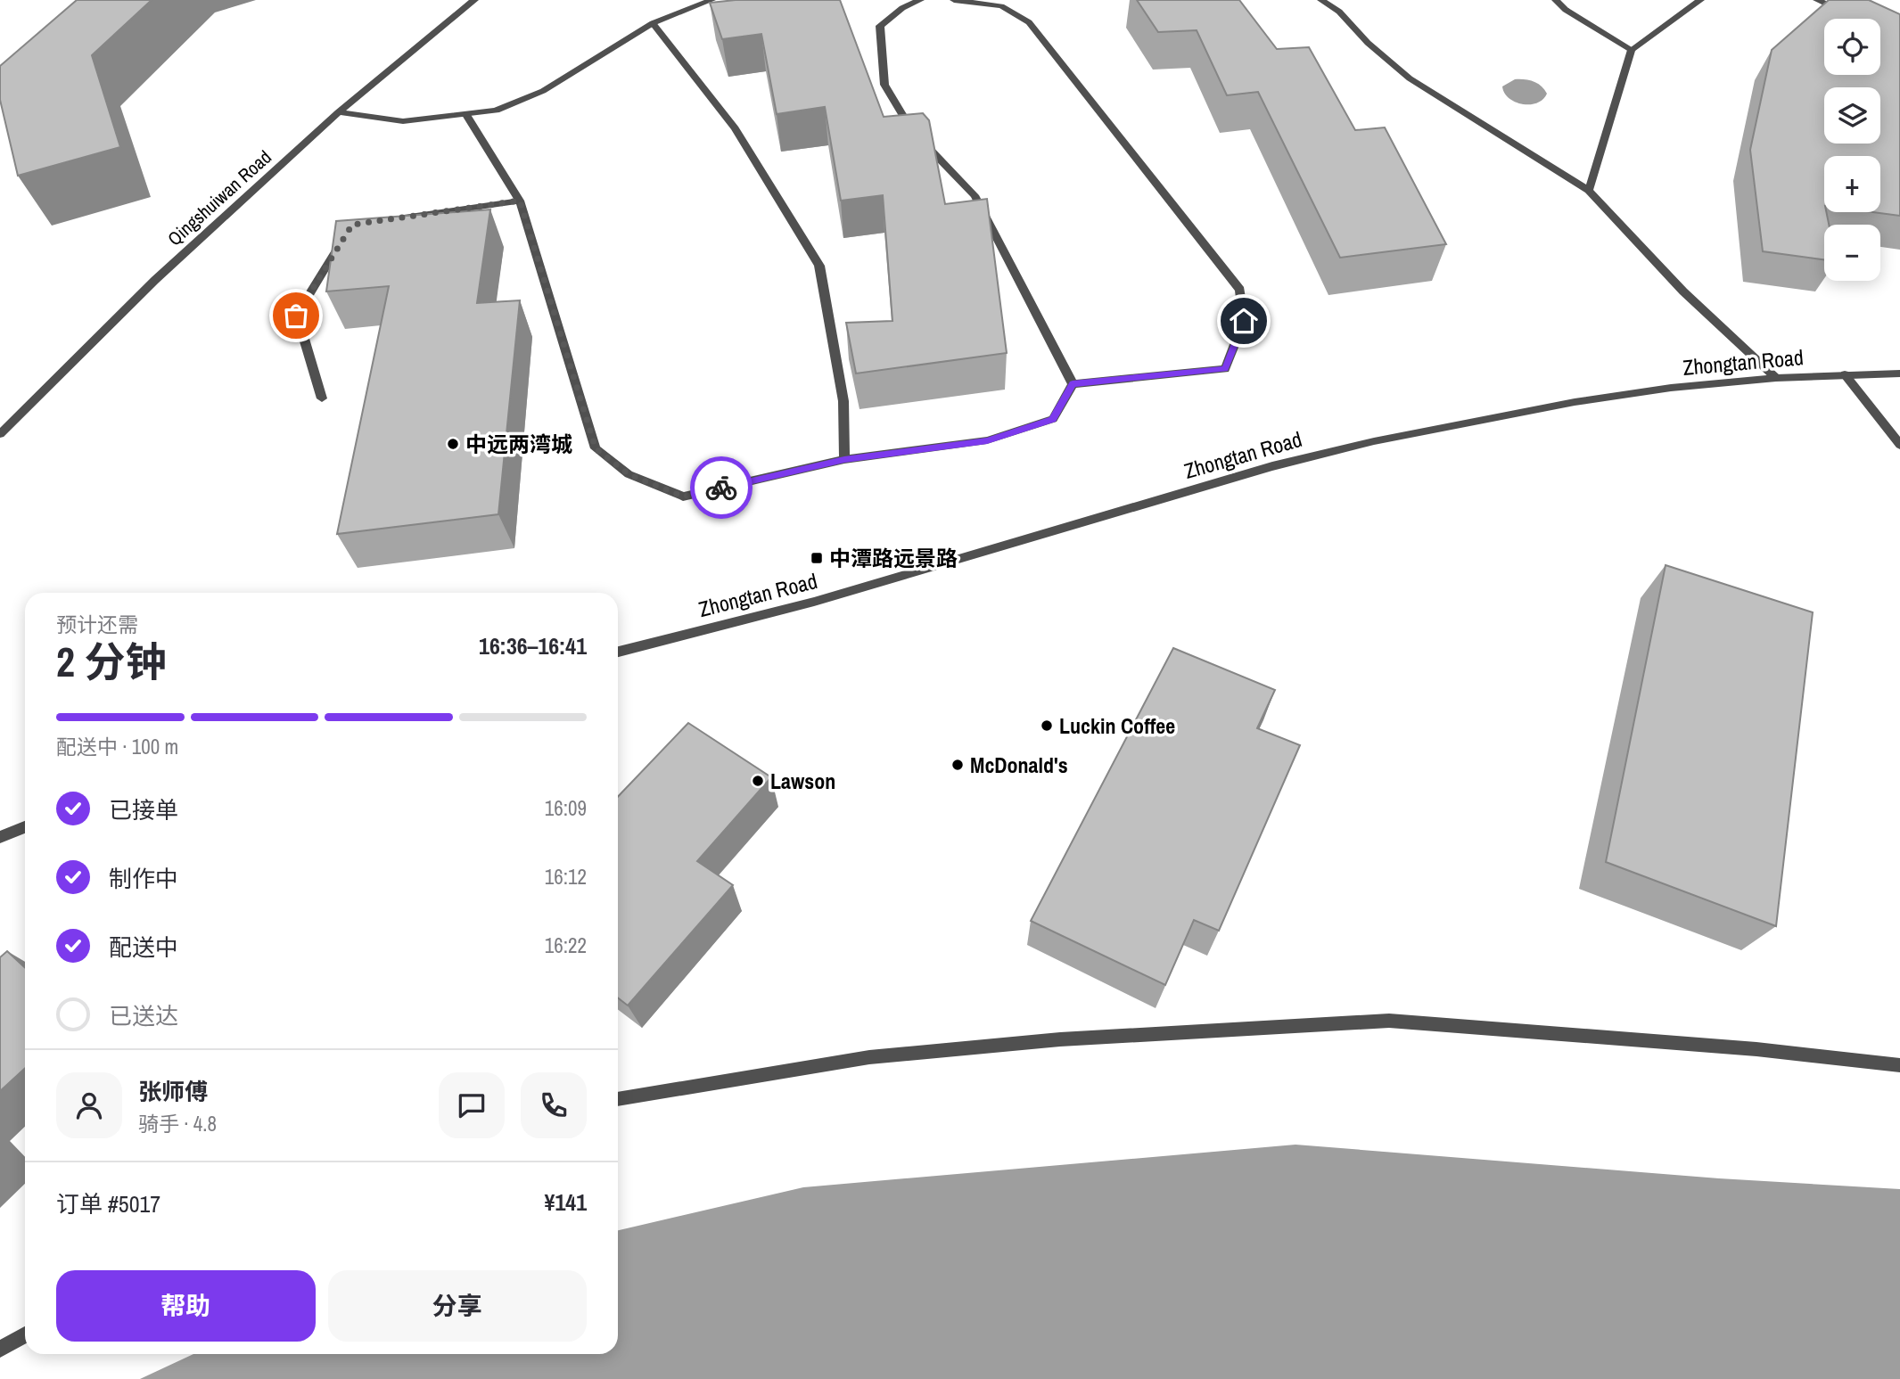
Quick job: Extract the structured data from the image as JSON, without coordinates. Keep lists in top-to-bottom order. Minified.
{"streets":{"street":["Qingshuiwan Road","Zhongtan Road"]},"places":{"other":["中远两湾城","Luckin Coffee","McDonald's","Lawson"],"transit":["中潭路远景路"]},"page":{"map_buttons":["+","−"],"heading":["2 分钟","预计还需","16:36–16:41"],"panel":["张师傅","骑手 · 4.8","订单 #5017","¥141"],"bar":"配送中 · 100 m","list":[["已接单","16:09"],["制作中","16:12"],["配送中","16:22"],"已送达"],"buttons":["帮助","分享"]}}
